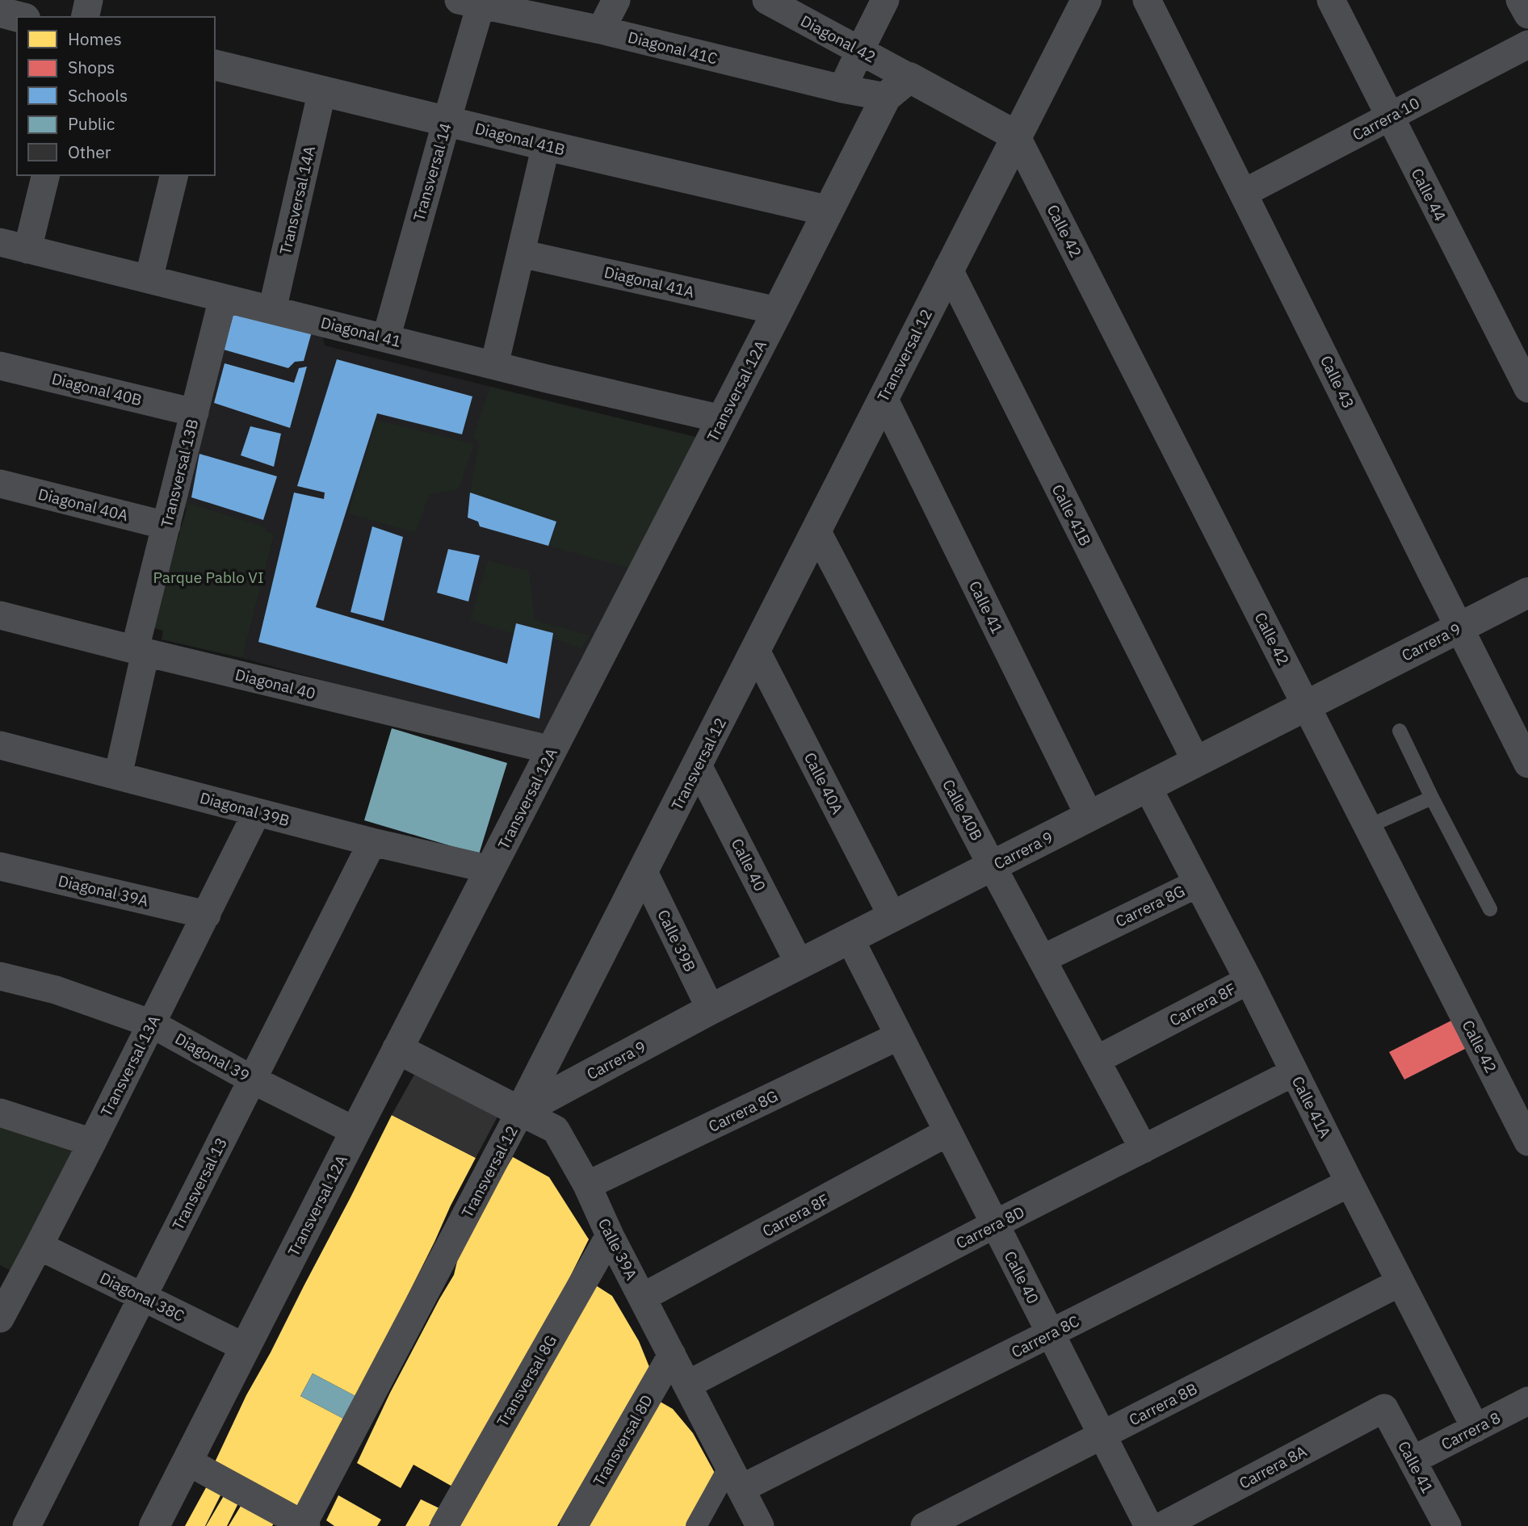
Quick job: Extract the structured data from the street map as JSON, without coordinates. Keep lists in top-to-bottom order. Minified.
{"streets":{"street":["Diagonal 42","Diagonal 41C","Carrera 10","Diagonal 41B","Transversal 14","Calle 44","Transversal 14A","Calle 42","Diagonal 41A","Diagonal 41","Transversal 12","Calle 43","Diagonal 40B","Transversal 12A","Transversal 13B","Diagonal 40A","Calle 41B","Calle 41","Carrera 9","Diagonal 40","Calle 40A","Diagonal 39B","Calle 40B","Calle 40","Diagonal 39A","Carrera 8G","Calle 39B","Carrera 8F","Diagonal 39","Transversal 13A","Calle 41A","Transversal 13","Carrera 8D","Calle 39A","Diagonal 38C","Carrera 8C","Transversal 8G","Carrera 8B","Carrera 8","Transversal 8D","Carrera 8A"]},"crossings":[["Diagonal 42","Diagonal 41C"],["Diagonal 42","Transversal 12A"],["Diagonal 41C","Transversal 14"],["Diagonal 41C","Transversal 12A"],["Carrera 10","Calle 44"],["Carrera 10","Calle 43"],["Diagonal 41B","Transversal 14"],["Diagonal 41B","Transversal 14A"],["Diagonal 41B","Transversal 12A"],["Transversal 14","Diagonal 41"],["Transversal 14A","Diagonal 41"],["Calle 42","Transversal 12"],["Calle 42","Carrera 9"],["Diagonal 41A","Transversal 12A"],["Diagonal 41","Transversal 12A"],["Diagonal 41","Transversal 13B"],["Transversal 12","Calle 41B"],["Transversal 12","Calle 41"],["Transversal 12","Carrera 9"],["Transversal 12","Calle 40A"],["Transversal 12","Calle 40B"],["Transversal 12","Calle 40"],["Transversal 12","Calle 39B"],["Transversal 12","Calle 39A"],["Calle 43","Carrera 9"],["Diagonal 40B","Transversal 13B"],["Transversal 12A","Diagonal 40"],["Transversal 12A","Diagonal 39B"],["Transversal 12A","Diagonal 39"],["Transversal 12A","Calle 39A"],["Transversal 12A","Diagonal 38C"],["Transversal 13B","Diagonal 40A"],["Transversal 13B","Diagonal 40"],["Transversal 13B","Diagonal 39B"],["Calle 41B","Carrera 9"],["Calle 41","Carrera 9"],["Calle 41","Carrera 8"],["Calle 41","Carrera 8A"],["Carrera 9","Calle 40A"],["Carrera 9","Calle 40B"],["Carrera 9","Calle 40"],["Carrera 9","Calle 39B"],["Carrera 9","Calle 41A"],["Carrera 9","Calle 39A"],["Diagonal 39B","Transversal 13A"],["Diagonal 39B","Transversal 13"],["Calle 40B","Carrera 8G"],["Calle 40B","Carrera 8F"],["Calle 40B","Carrera 8D"],["Calle 40","Carrera 8G"],["Calle 40","Carrera 8F"],["Calle 40","Carrera 8D"],["Calle 40","Carrera 8C"],["Calle 40","Carrera 8B"],["Diagonal 39A","Transversal 13A"],["Carrera 8G","Calle 41A"],["Carrera 8G","Calle 39A"],["Carrera 8F","Calle 41A"],["Carrera 8F","Calle 39A"],["Diagonal 39","Transversal 13A"],["Diagonal 39","Transversal 13"],["Transversal 13A","Diagonal 38C"],["Calle 41A","Carrera 8D"],["Calle 41A","Carrera 8C"],["Calle 41A","Carrera 8B"],["Calle 41A","Carrera 8"],["Transversal 13","Diagonal 38C"],["Carrera 8D","Calle 39A"],["Calle 39A","Carrera 8C"],["Calle 39A","Transversal 8G"],["Calle 39A","Transversal 8D"]],"parks":["Parque Pablo VI"],"legend":["Homes","Shops","Schools","Public","Other"]}
